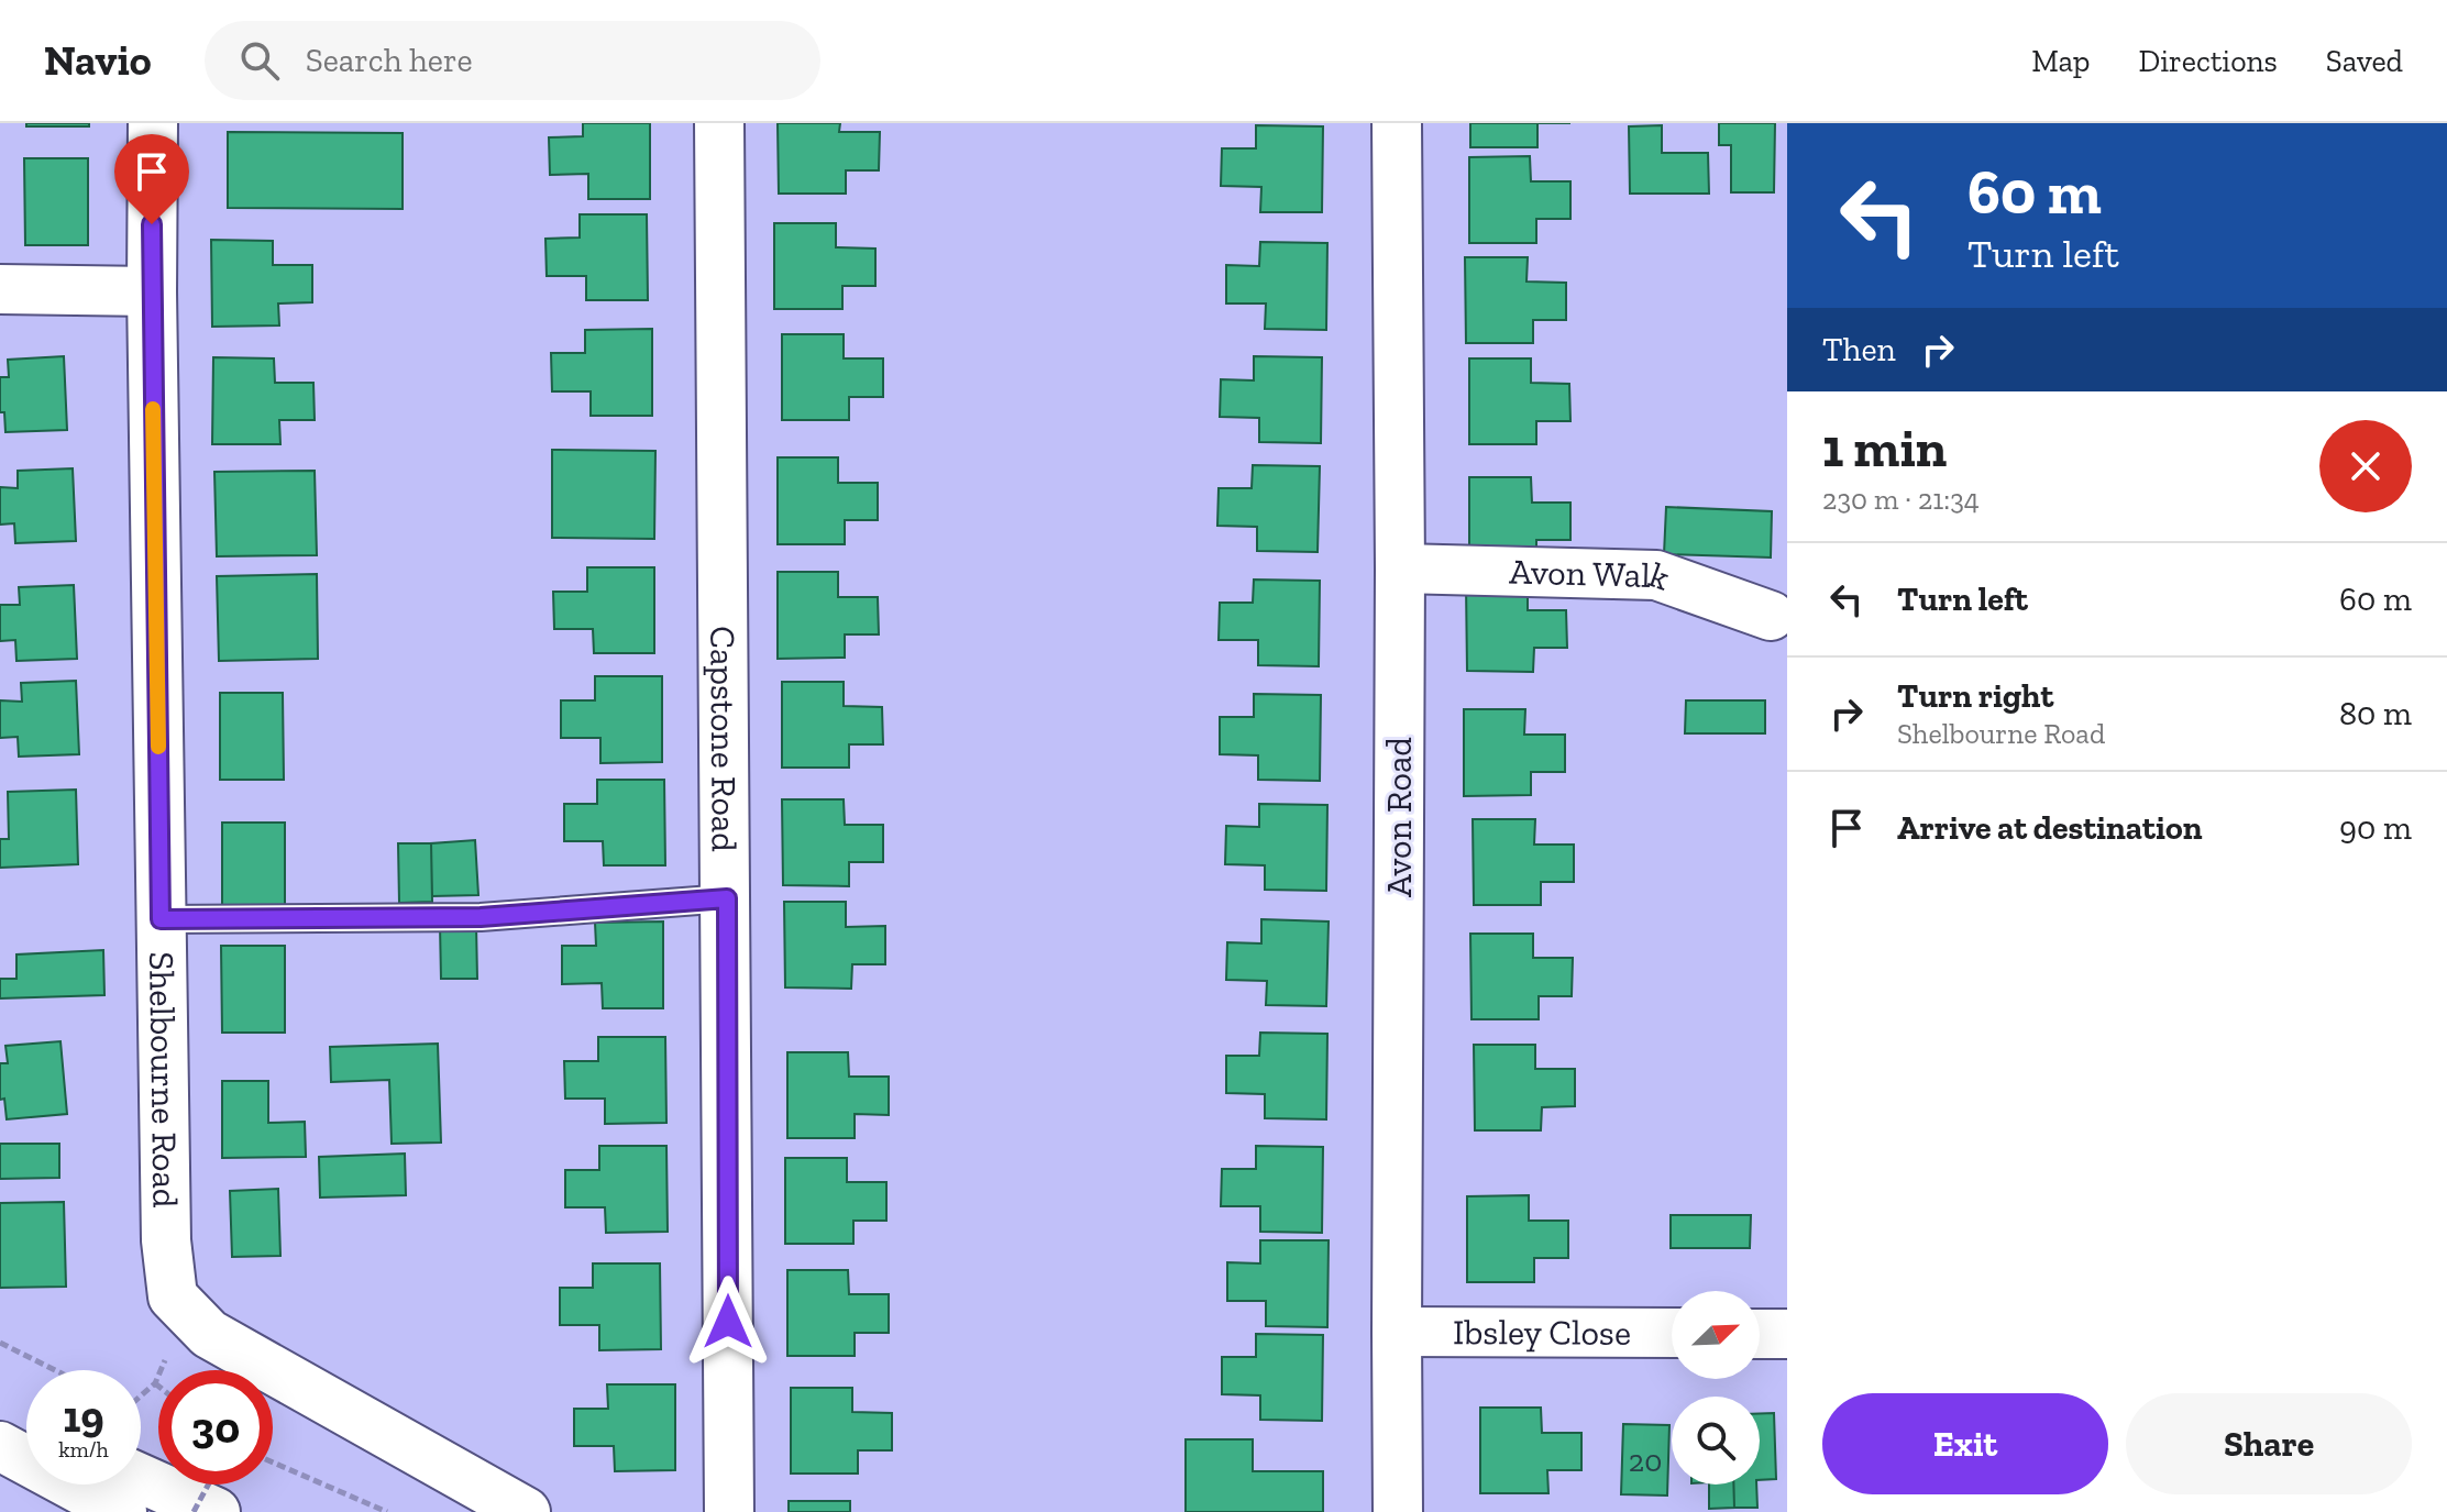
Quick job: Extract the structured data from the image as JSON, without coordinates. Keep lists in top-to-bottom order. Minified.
{"streets":{"main road":["Avon Walk","Capstone Road","Avon Road","Shelbourne Road","Ibsley Close"]},"crossings":[["Avon Walk","Avon Road"],["Avon Road","Ibsley Close"]],"house_numbers":["20"],"north":"top right","page":{"header":"Navio","search":"Search here","nav":["Map","Directions","Saved"],"turn":["60 m","Turn left"],"then":"Then","heading":["1 min","230 m · 21:34"],"list":[{"name":"Turn left","value":"60 m"},{"name":"Turn right","note":"Shelbourne Road","value":"80 m"},{"name":"Arrive at destination","value":"90 m"}],"speed":"19 km/h","limit":"30","buttons":["Exit","Share"]}}
